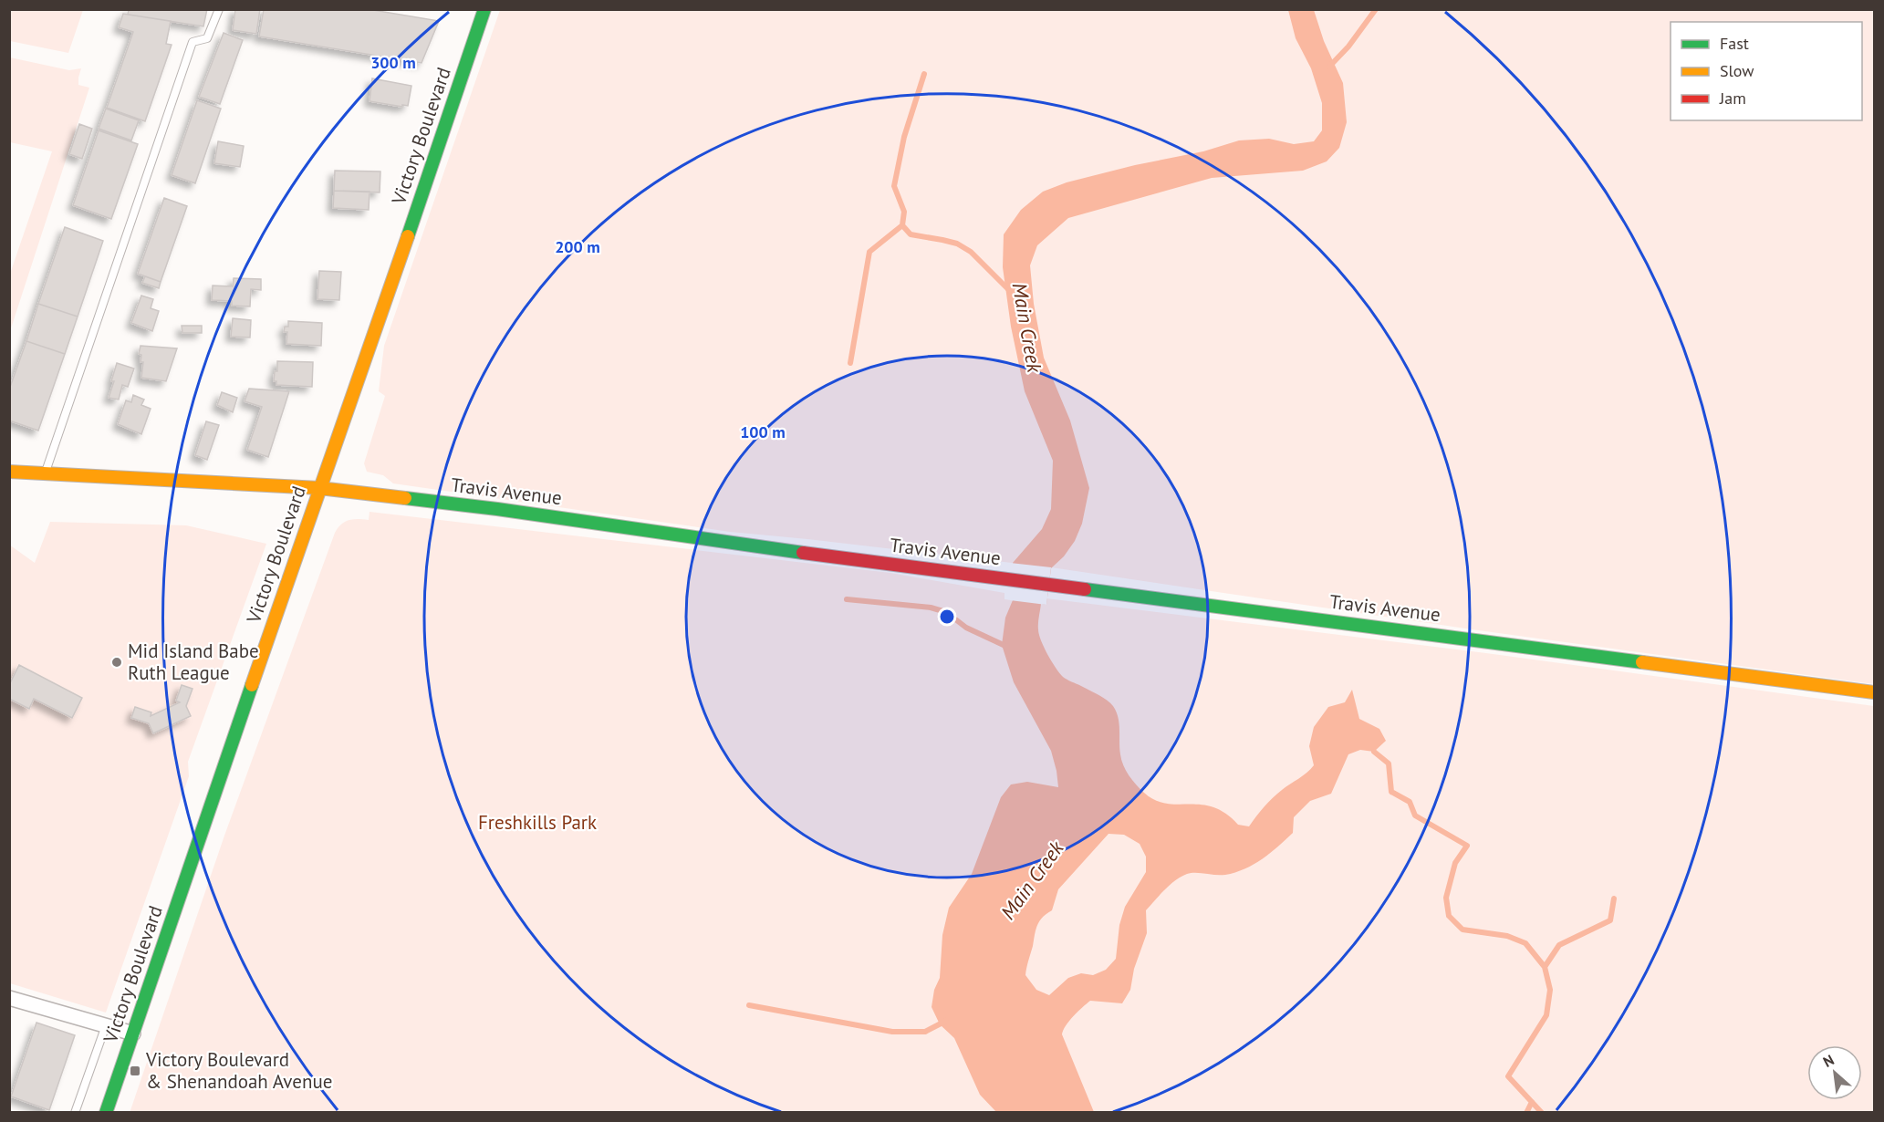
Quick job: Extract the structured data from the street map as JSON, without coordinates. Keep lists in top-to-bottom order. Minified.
{"streets":{"street":["Victory Boulevard","Travis Avenue"]},"crossings":[["Victory Boulevard","Travis Avenue"]],"water":["Main Creek"],"parks":["Freshkills Park"],"places":{"other":["Mid Island Babe Ruth League"],"transit":["Victory Boulevard & Shenandoah Avenue"]},"legend":["Fast","Slow","Jam"],"north":"top left","rings":["300 m","200 m","100 m"]}
